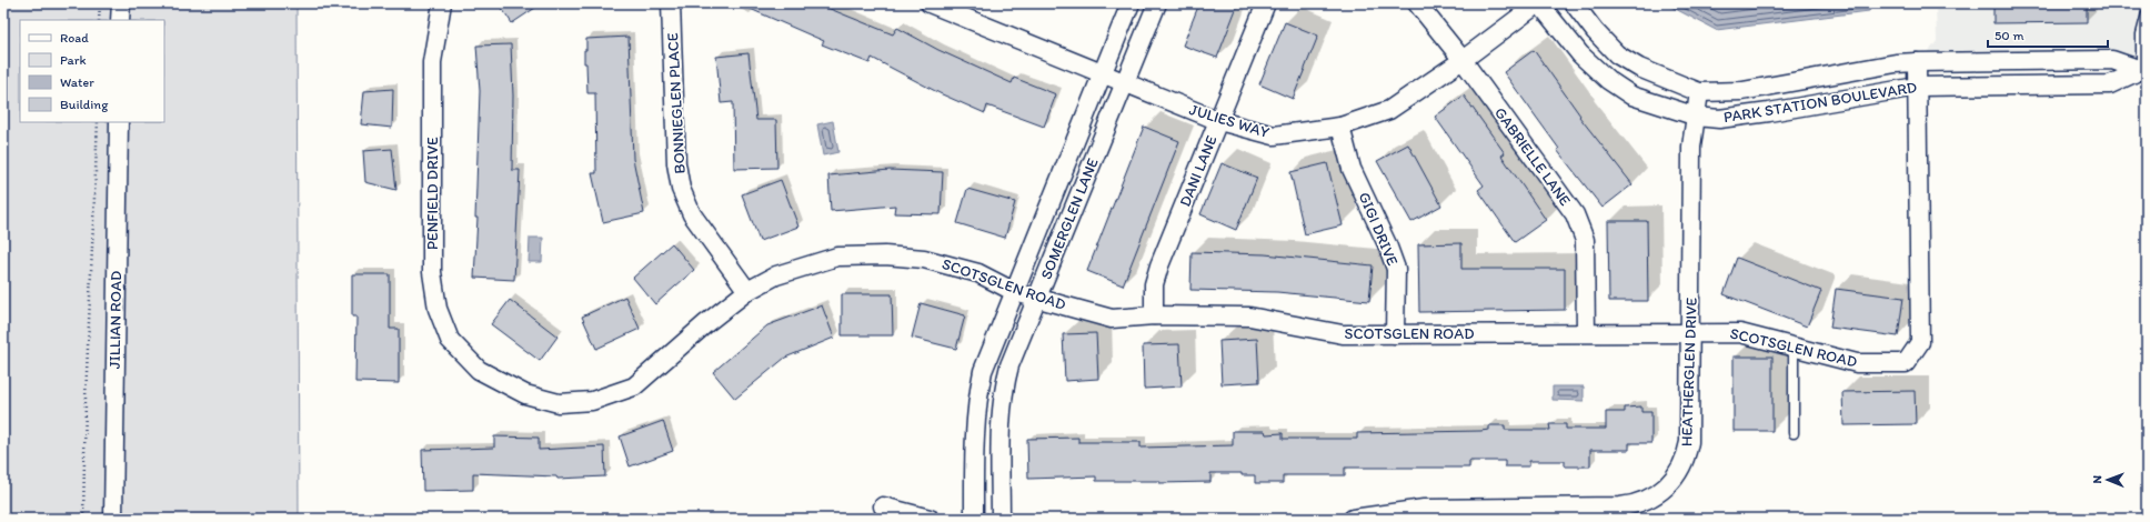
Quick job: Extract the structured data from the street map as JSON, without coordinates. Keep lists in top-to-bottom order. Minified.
{"streets":{"street":["PARK STATION BOULEVARD","BONNIEGLEN PLACE","JULIES WAY","GABRIELLE LANE","DANI LANE","PENFIELD DRIVE","SOMERGLEN LANE","GIGI DRIVE","SCOTSGLEN ROAD","JILLIAN ROAD","HEATHERGLEN DRIVE"]},"crossings":[["PARK STATION BOULEVARD","JULIES WAY"],["PARK STATION BOULEVARD","SCOTSGLEN ROAD"],["PARK STATION BOULEVARD","HEATHERGLEN DRIVE"],["BONNIEGLEN PLACE","SCOTSGLEN ROAD"],["JULIES WAY","GABRIELLE LANE"],["JULIES WAY","DANI LANE"],["JULIES WAY","SOMERGLEN LANE"],["JULIES WAY","GIGI DRIVE"],["GABRIELLE LANE","SCOTSGLEN ROAD"],["DANI LANE","SCOTSGLEN ROAD"],["PENFIELD DRIVE","SCOTSGLEN ROAD"],["SOMERGLEN LANE","SCOTSGLEN ROAD"],["GIGI DRIVE","SCOTSGLEN ROAD"],["SCOTSGLEN ROAD","HEATHERGLEN DRIVE"]],"legend":["Road","Park","Water","Building"],"scale_bar":"50 m","north":"left"}
